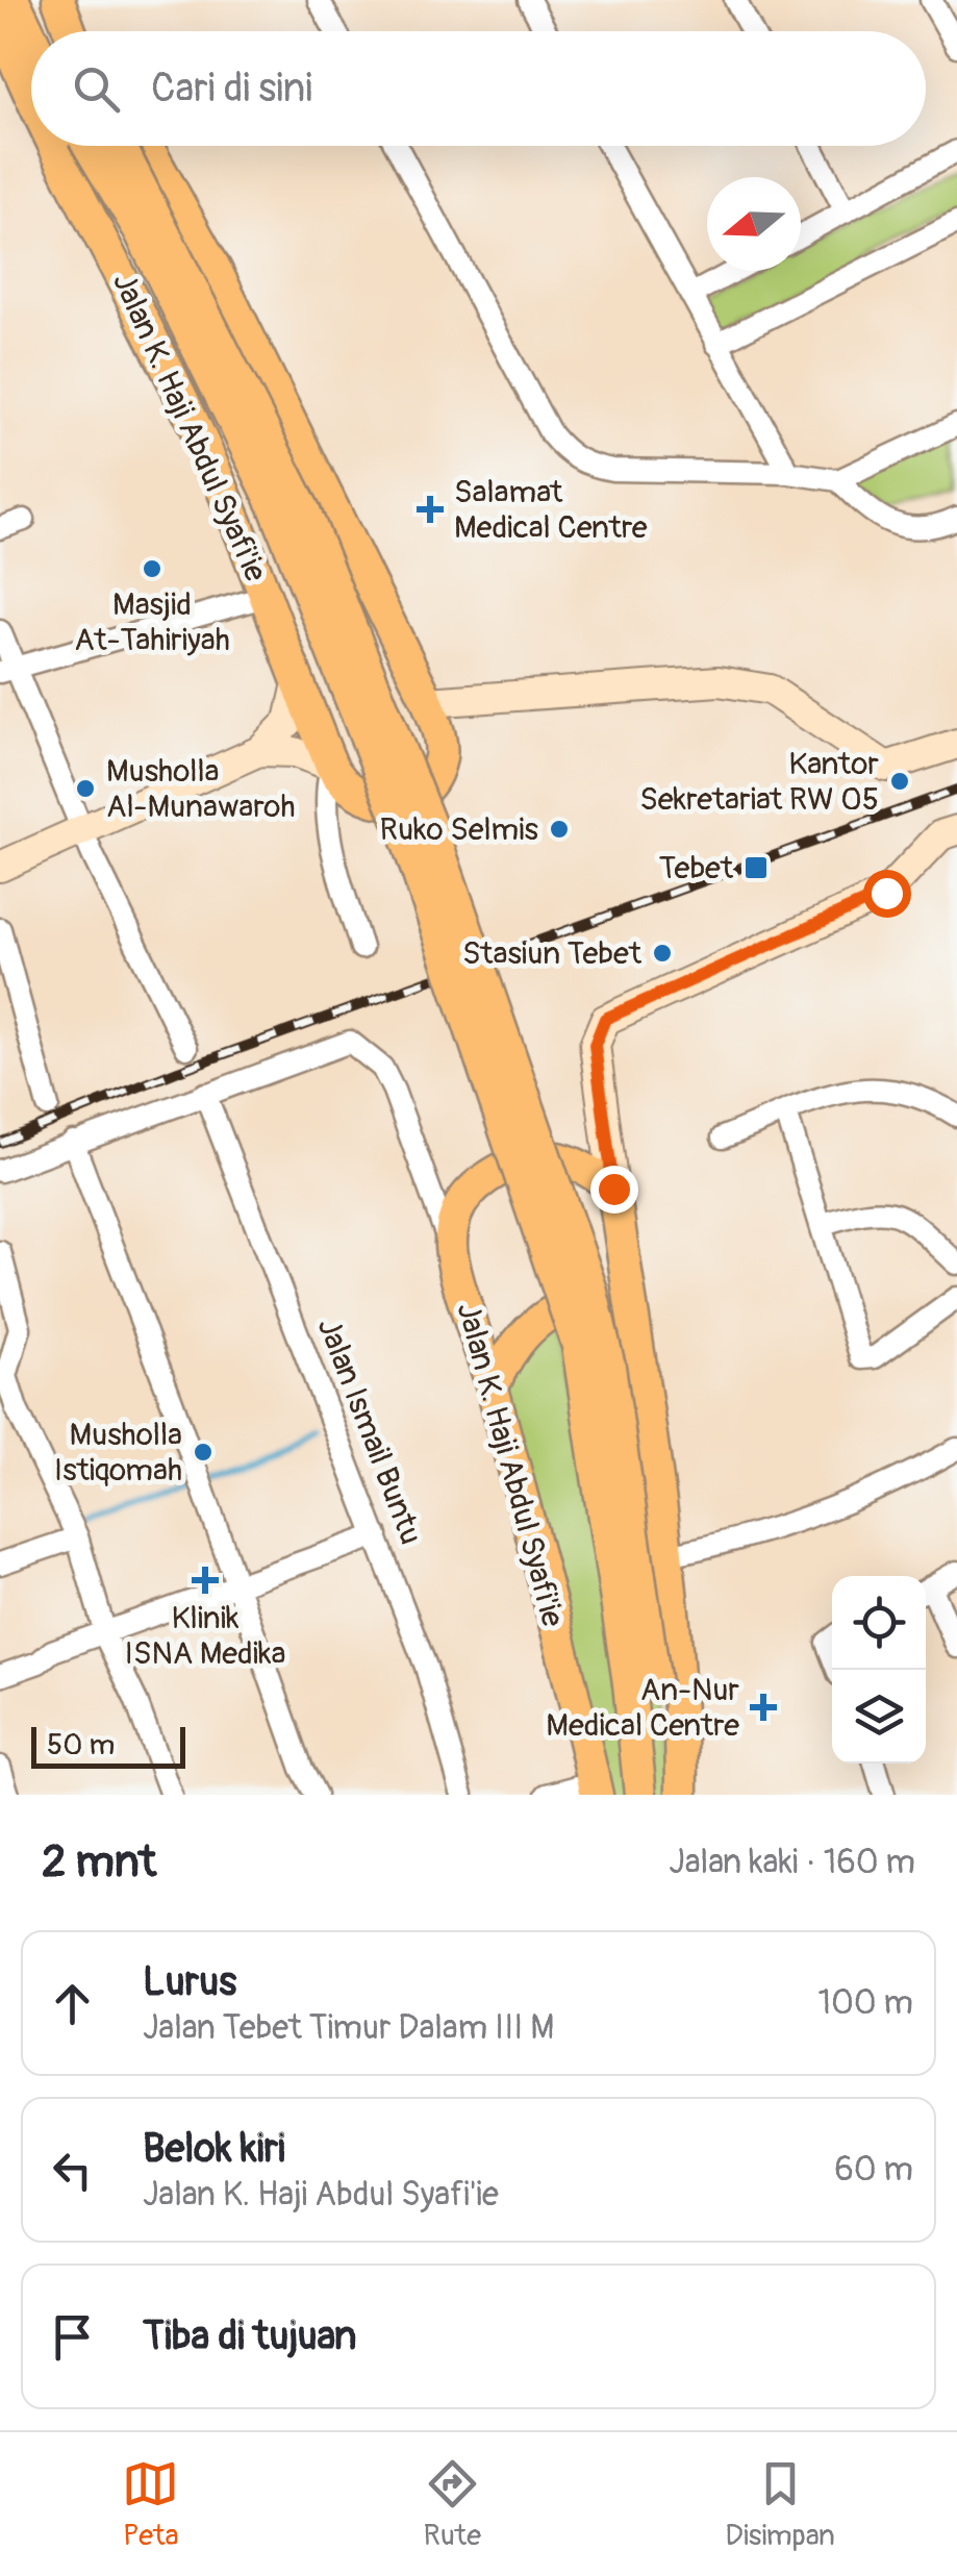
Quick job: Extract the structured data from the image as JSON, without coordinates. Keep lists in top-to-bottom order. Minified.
{"streets":{"main road":["Jalan K. Haji Abdul Syafi'ie"],"street":["Jalan Ismail Buntu"]},"places":{"health":["Salamat Medical Centre","Klinik ISNA Medika","An-Nur Medical Centre"],"other":["Masjid At-Tahiriyah","Kantor Sekretariat RW 05","Musholla Al-Munawaroh","Ruko Selmis","Stasiun Tebet","Musholla Istiqomah"],"transit":["Tebet"]},"scale_bar":"50 m","north":"left","page":{"search":"Cari di sini","scale":"50 m","heading":["2 mnt","Jalan kaki · 160 m"],"list":[["Lurus","Jalan Tebet Timur Dalam III M","100 m"],["Belok kiri","Jalan K. Haji Abdul Syafi'ie","60 m"],"Tiba di tujuan"],"nav":["Peta","Rute","Disimpan"]}}
